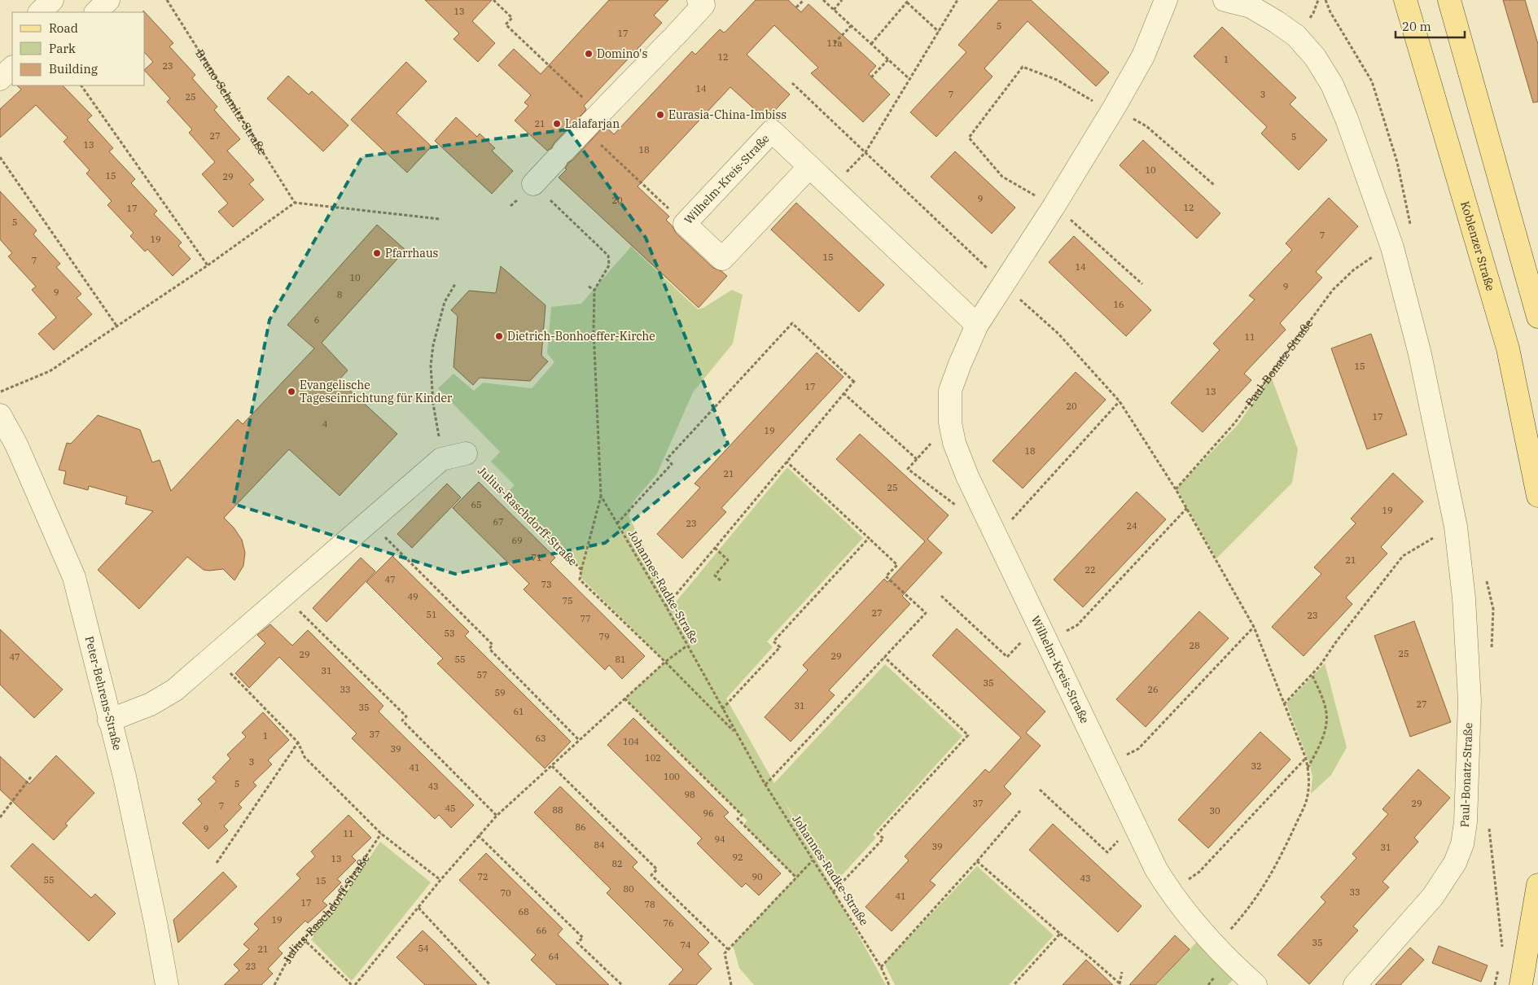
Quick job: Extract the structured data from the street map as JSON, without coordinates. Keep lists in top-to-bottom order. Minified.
{"streets":{"main road":["Koblenzer Straße"],"street":["Wilhelm-Kreis-Straße","Paul-Bonatz-Straße","Peter-Behrens-Straße"],"path":["Bruno-Schmitz-Straße","Julius-Raschdorff-Straße","Johannes-Radke-Straße"]},"crossings":[["Julius-Raschdorff-Straße","Johannes-Radke-Straße"]],"places":["Domino's","Eurasia-China-Imbiss","Lalafarjan","Pfarrhaus","Dietrich-Bonhoeffer-Kirche","Evangelische Tageseinrichtung für Kinder"],"house_numbers":["13","5","17","11a","12","1","23","14","7","3","25","21","27","5","13","18","10","15","29","9","20","12","17","5","7","19","15","7","14","10","9","9","8","16","6","11","15","17","13","20","17","4","19","18","21","25","65","19","67","23","24","69","71","21","22","47","73","49","75","27","51","23","77","53","79","28","25","29","29","47","55","81","31","57","35","33","26","59","27","31","35","61","37","1","63","104","39","102","3","32","41","100","5","43","98","37","29","7","45","88","30","96","86","9","11","94","84","39","31","92","13","82","72","90","43","55","15","80","33","70","41","17","78","68","19","76","66","35","74","54","21","64","23"],"legend":["Road","Park","Building"],"scale_bar":"20 m"}
